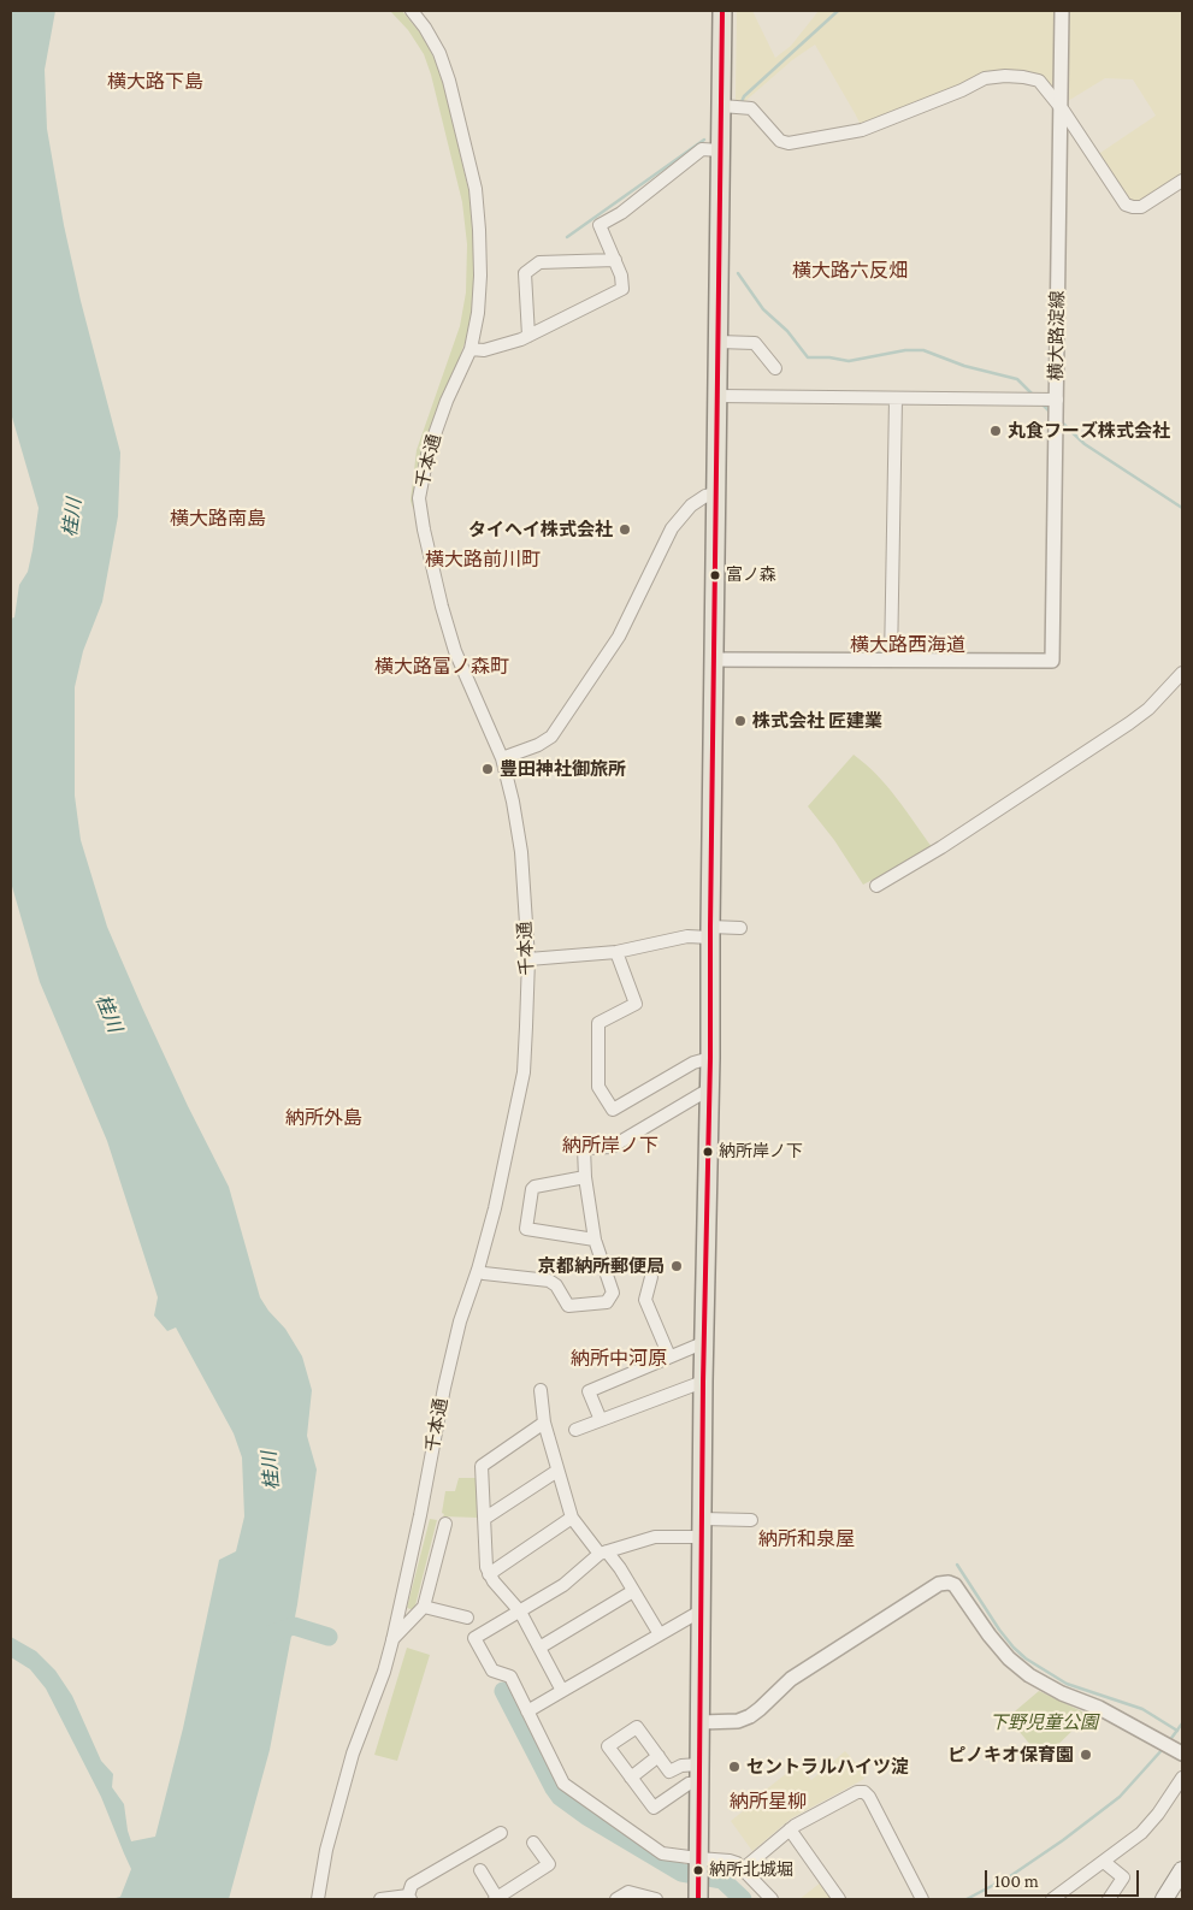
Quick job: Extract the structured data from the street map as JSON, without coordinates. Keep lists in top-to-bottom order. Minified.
{"streets":{"street":["横大路淀線","千本通"]},"districts":["横大路下島","横大路六反畑","横大路南島","横大路前川町","横大路西海道","横大路富ノ森町","納所外島","納所岸ノ下","納所中河原","納所和泉屋","納所星柳"],"water":["桂川"],"parks":["下野児童公園"],"places":["丸食フーズ株式会社","タイヘイ株式会社","富ノ森","株式会社 匠建業","豊田神社御旅所","納所岸ノ下","京都納所郵便局","ピノキオ保育園","セントラルハイツ淀","納所北城堀"],"scale_bar":"100 m"}
